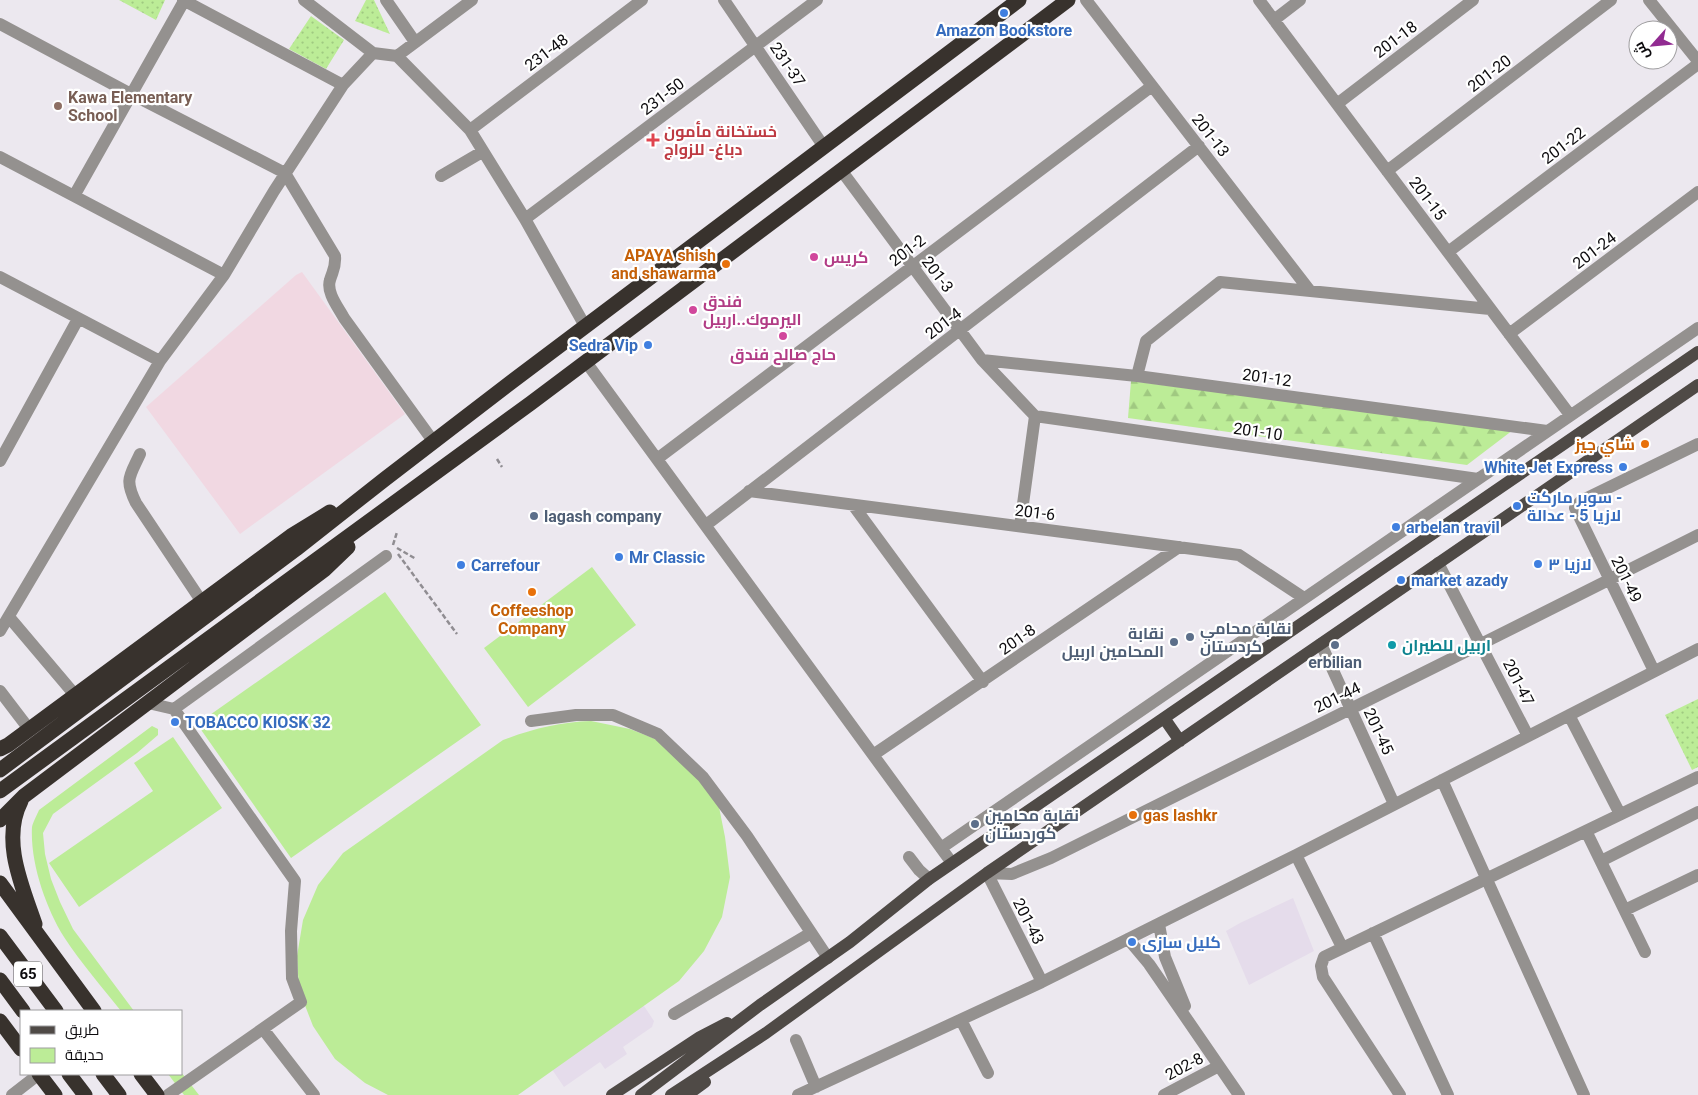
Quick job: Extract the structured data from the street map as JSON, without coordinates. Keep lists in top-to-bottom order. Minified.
{"streets":{"highway":["65"],"street":["201-18","231-48","231-37","201-20","231-50","201-13","201-22","201-15","201-2","201-24","201-3","201-4","201-12","201-10","201-6","201-49","201-8","201-47","201-44","201-45","201-43","202-8"]},"crossings":[["201-18","201-15"],["231-37","231-50"],["201-20","201-15"],["201-13","201-2"],["201-13","201-4"],["201-22","201-15"],["201-15","201-24"],["201-2","201-3"],["201-3","201-4"],["201-3","201-12"],["201-3","201-10"],["201-4","201-6"],["201-6","201-8"],["201-49","201-44"],["201-47","201-44"],["201-44","201-45"],["201-44","201-43"]],"places":{"other":["Amazon Bookstore","Kawa Elementary School","كريس","APAYA shish and shawarma","فندق اليرموك..اربيل","حاج صالح فندق","Sedra Vip","شاي جيز","White Jet Express","سوبر ماركت - لازيا 5 - عدالة","lagash company","arbelan travil","Mr Classic","لازیا ٣","Carrefour","market azady","Coffeeshop Company","نقابة محامي كردستان","نقابة المحامين اربيل","erbilian","اربيل للطيران","TOBACCO KIOSK 32","gas lashkr","نقابة محامين كوردستان","کلیل سازی"],"health":["خستخانة مأمون دباغ- للزواج"]},"legend":["طريق","حديقة"],"north":"bottom left"}
